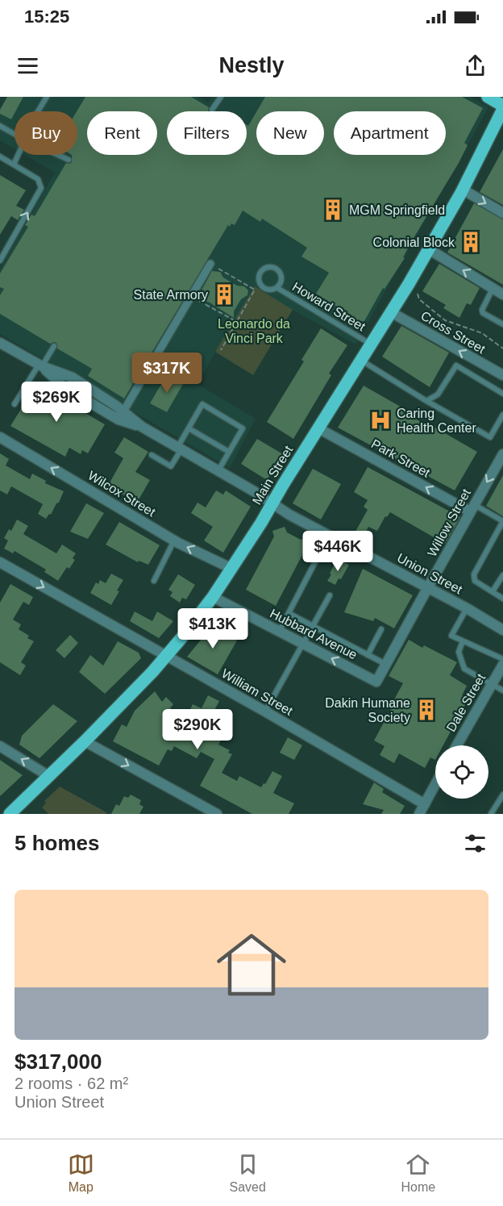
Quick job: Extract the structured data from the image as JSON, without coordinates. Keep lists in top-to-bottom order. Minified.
{"streets":{"main road":["Main Street"],"street":["Cross Street","Park Street","Wilcox Street","Willow Street","Union Street","Hubbard Avenue","William Street","Dale Street"],"lane":["Howard Street"]},"crossings":[["Howard Street","Main Street"],["Cross Street","Main Street"],["Park Street","Main Street"],["Park Street","Willow Street"],["Main Street","Wilcox Street"],["Main Street","Union Street"],["Main Street","Hubbard Avenue"],["Main Street","William Street"],["Willow Street","Union Street"],["Willow Street","Hubbard Avenue"]],"one_way":["Park Street","Wilcox Street","Hubbard Avenue","William Street"],"parks":["Leonardo da Vinci Park"],"places":{"building":["MGM Springfield","Colonial Block","State Armory","Dakin Humane Society"],"hospital":["Caring Health Center"]},"page":{"status":"15:25","header":"Nestly","chip":["Buy","Rent","Filters","New","Apartment"],"price":["$317K","$269K","$446K","$413K","$290K"],"heading":"5 homes","list":[{"name":"$317,000","note":"2 rooms · 62 m² · Union Street"}],"tabs":["Map","Saved","Home"]}}
